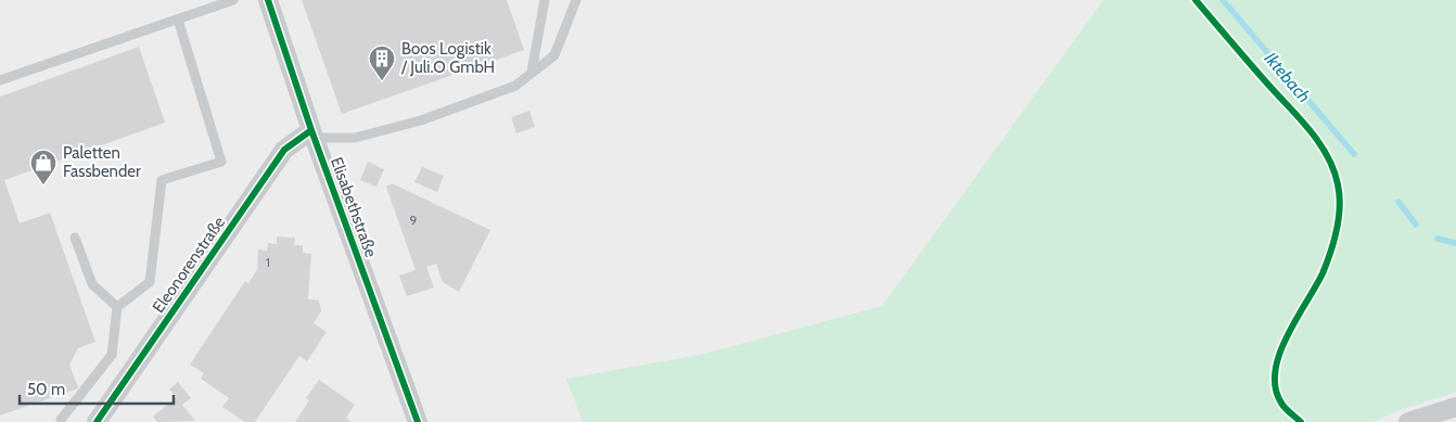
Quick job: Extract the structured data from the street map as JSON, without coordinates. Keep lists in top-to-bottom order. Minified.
{"streets":{"street":["Elisabethstraße","Eleonorenstraße"]},"crossings":[["Elisabethstraße","Eleonorenstraße"]],"water":["Iktebach"],"places":{"building":["Boos Logistik / Juli.O GmbH"],"shop":["Paletten Fassbender"]},"house_numbers":["9","1"],"scale_bar":"50 m"}
